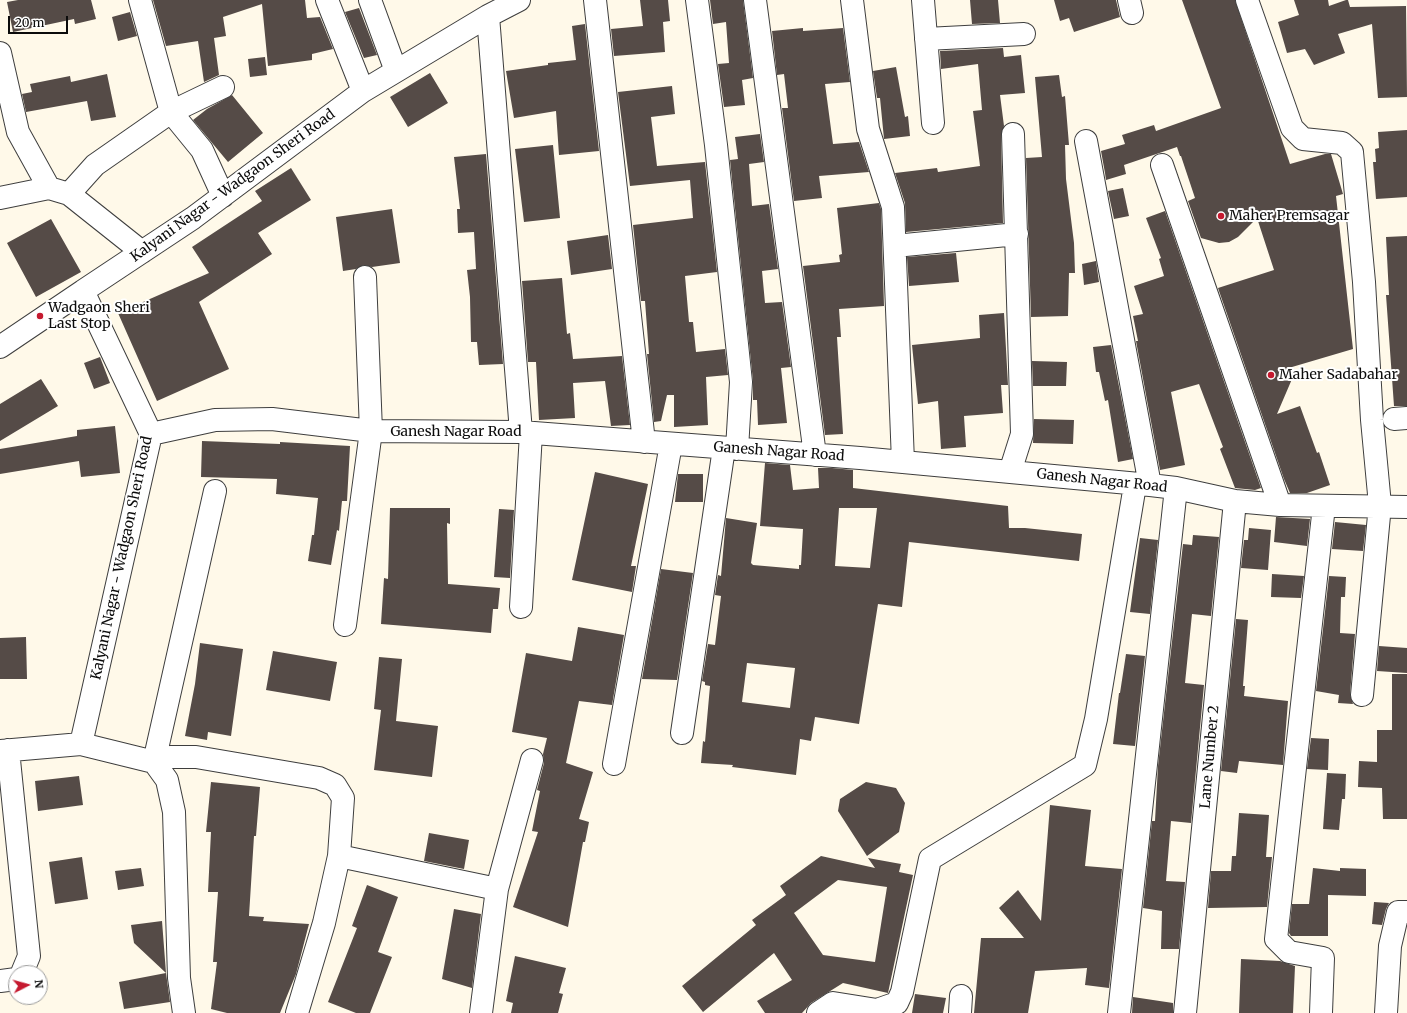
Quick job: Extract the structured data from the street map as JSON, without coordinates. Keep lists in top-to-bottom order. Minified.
{"streets":{"street":["Kalyani Nagar - Wadgaon Sheri Road","Ganesh Nagar Road","Lane Number 2"]},"crossings":[["Kalyani Nagar - Wadgaon Sheri Road","Ganesh Nagar Road"],["Ganesh Nagar Road","Lane Number 2"]],"places":["Maher Premsagar","Wadgaon Sheri Last Stop","Maher Sadabahar"],"scale_bar":"20 m","north":"right"}
